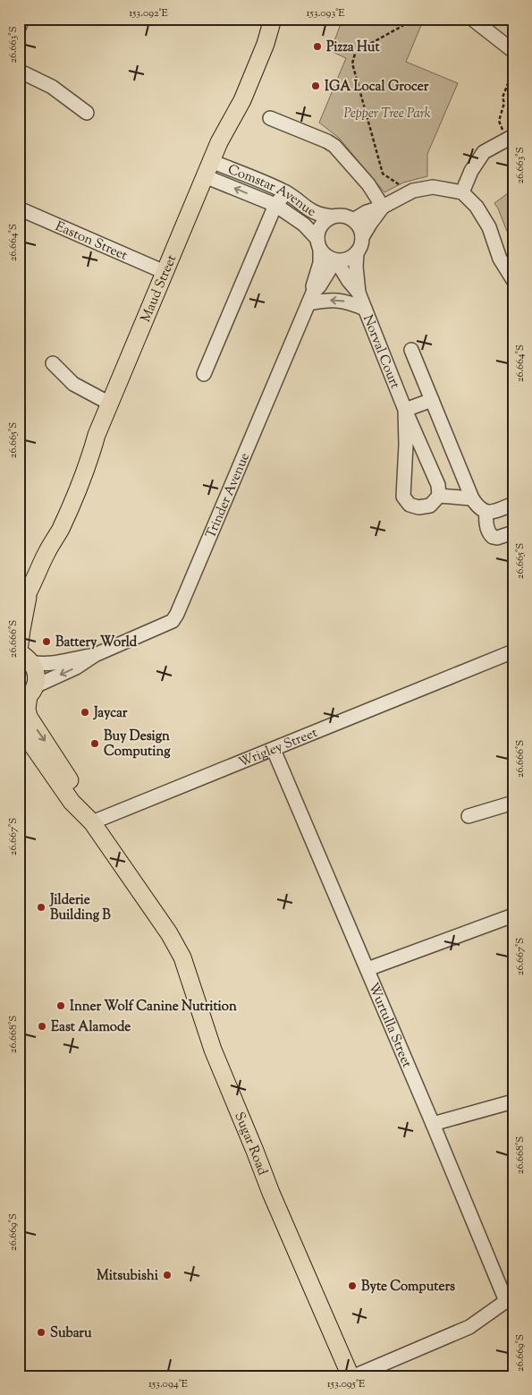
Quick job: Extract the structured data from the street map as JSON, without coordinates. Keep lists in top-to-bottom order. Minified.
{"streets":{"main road":["Maud Street","Sugar Road"],"street":["Comstar Avenue","Easton Street","Norval Court","Trinder Avenue","Wrigley Street","Wurtulla Street"]},"crossings":[["Comstar Avenue","Maud Street"],["Comstar Avenue","Norval Court"],["Comstar Avenue","Trinder Avenue"],["Easton Street","Maud Street"],["Maud Street","Trinder Avenue"],["Maud Street","Wrigley Street"],["Maud Street","Sugar Road"],["Norval Court","Trinder Avenue"],["Wrigley Street","Wurtulla Street"],["Wrigley Street","Sugar Road"]],"parks":["Pepper Tree Park"],"places":["Pizza Hut","IGA Local Grocer","Battery World","Jaycar","Buy Design Computing","Jilderie Building B","Inner Wolf Canine Nutrition","East Alamode","Mitsubishi","Byte Computers","Subaru"],"coordinates":["153.092°E","153.093°E","26.663°S","26.664°S","26.665°S","26.666°S","26.667°S","26.668°S","26.669°S","153.094°E","153.095°E"]}
